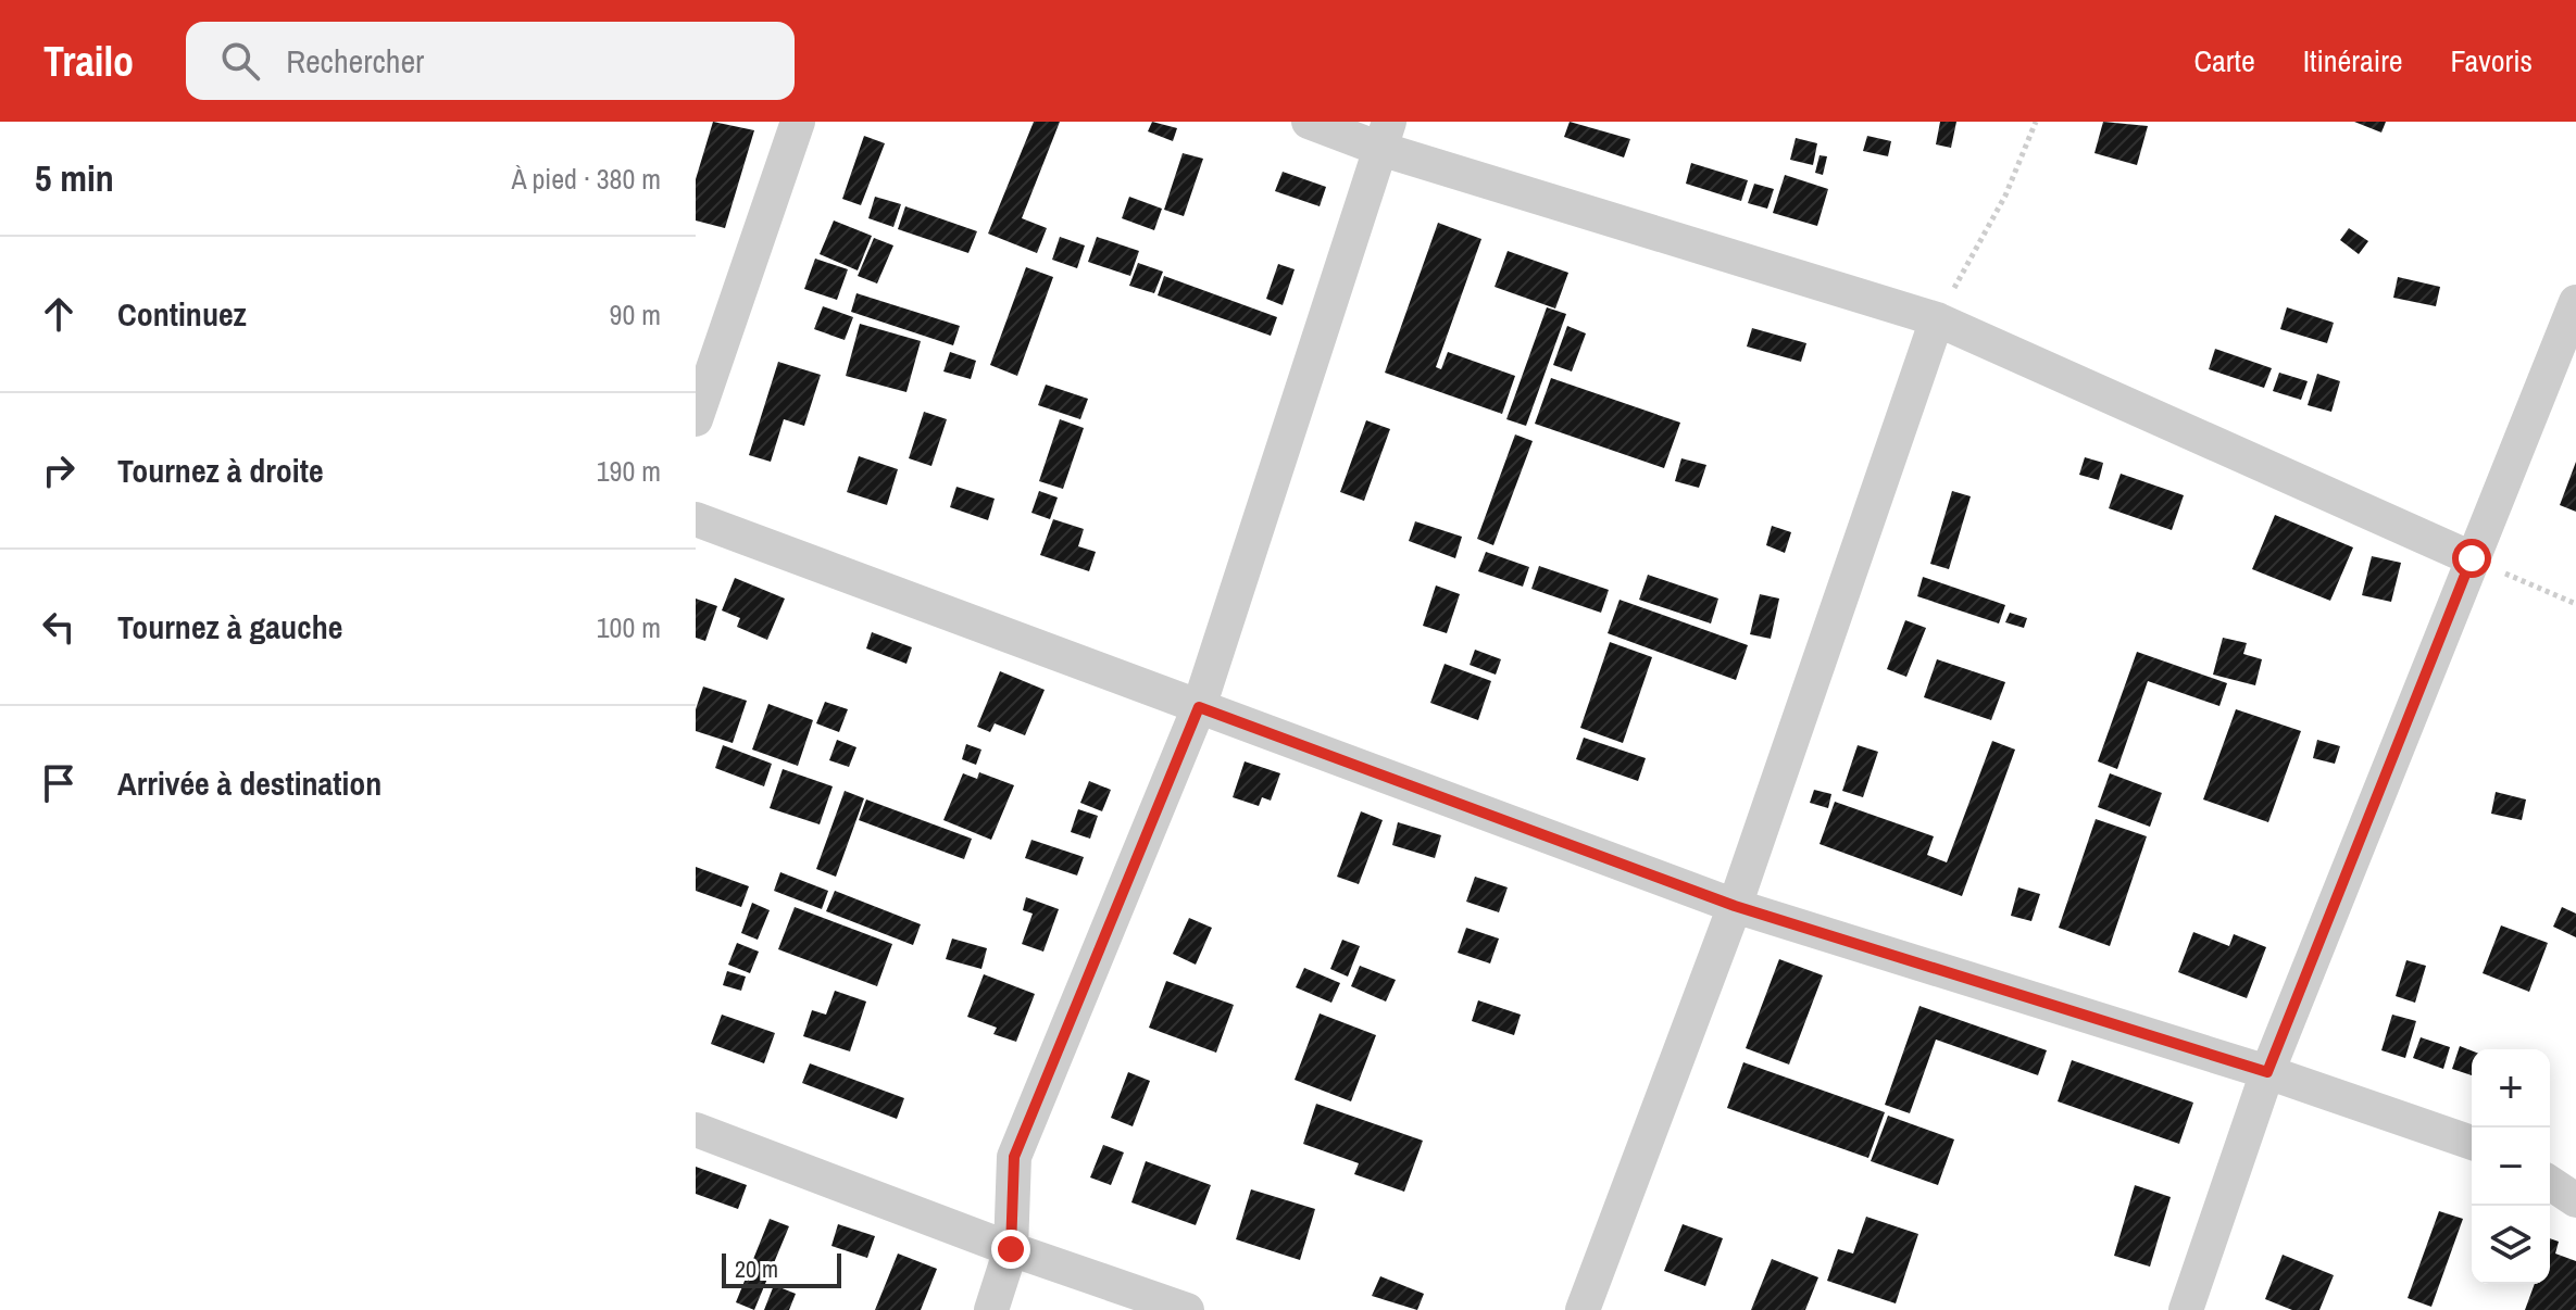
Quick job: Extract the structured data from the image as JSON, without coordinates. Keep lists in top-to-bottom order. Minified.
{"scale_bar":"20 m","page":{"header":"Trailo","search":"Rechercher","nav":["Carte","Itinéraire","Favoris"],"heading":["5 min","À pied · 380 m"],"list":[["Continuez","90 m"],["Tournez à droite","190 m"],["Tournez à gauche","100 m"],"Arrivée à destination"],"map_buttons":["+","−"],"scale":"20 m"}}
